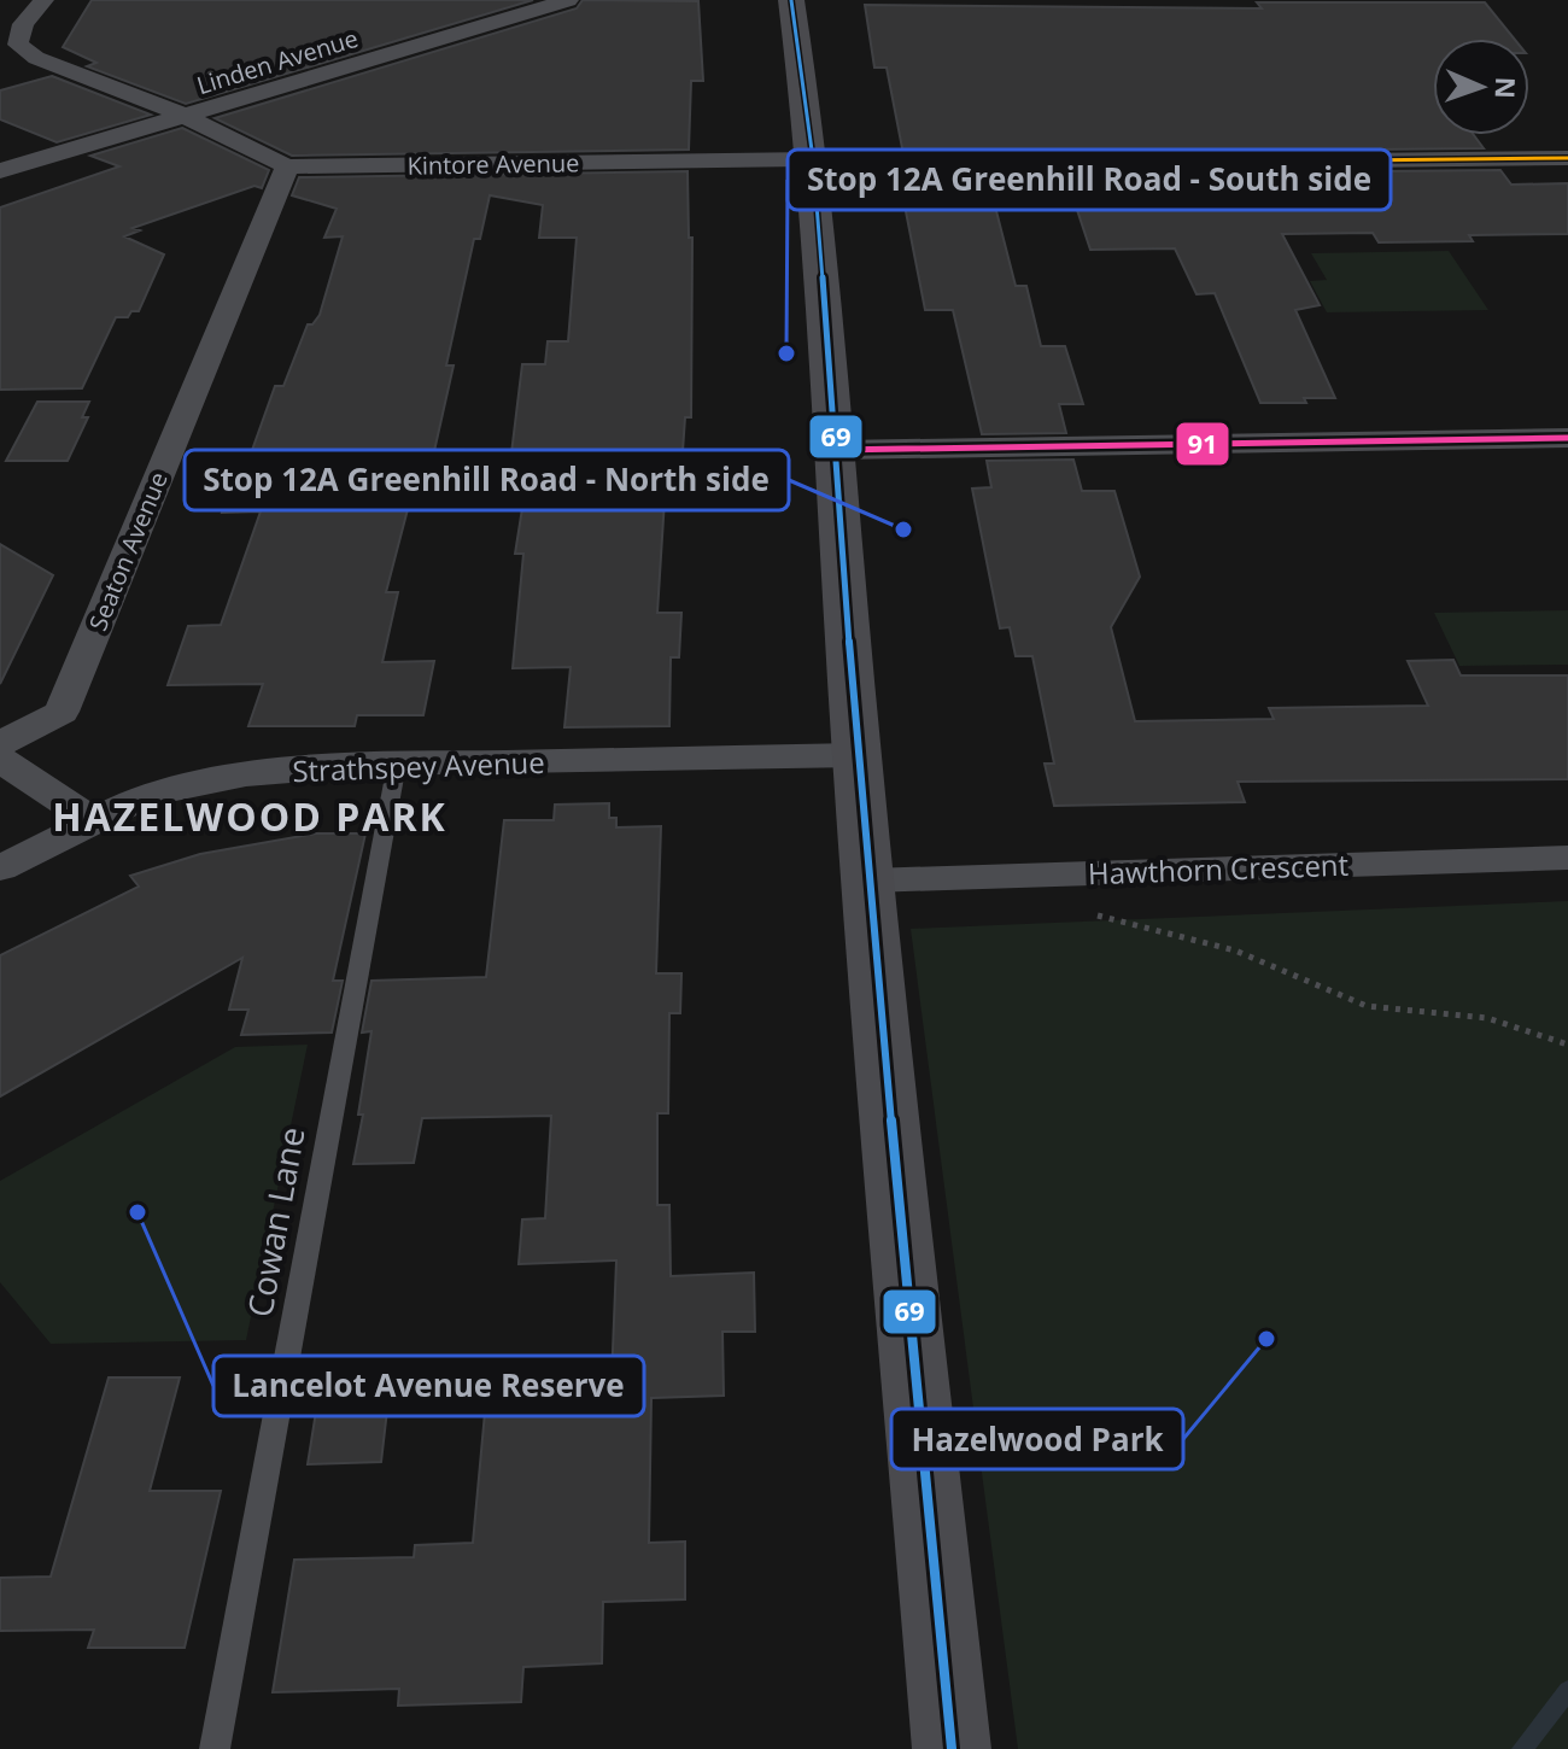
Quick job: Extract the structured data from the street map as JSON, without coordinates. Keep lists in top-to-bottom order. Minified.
{"streets":{"street":["Linden Avenue","Kintore Avenue","Seaton Avenue","Strathspey Avenue","Hawthorn Crescent"],"lane":["Cowan Lane"]},"crossings":[["Linden Avenue","Kintore Avenue"],["Kintore Avenue","Seaton Avenue"],["Strathspey Avenue","Cowan Lane"]],"districts":["HAZELWOOD PARK"],"places":["Stop 12A Greenhill Road - South side","Stop 12A Greenhill Road - North side","Lancelot Avenue Reserve","Hazelwood Park"],"lines":["transit line 69","transit line 91"],"north":"right"}
